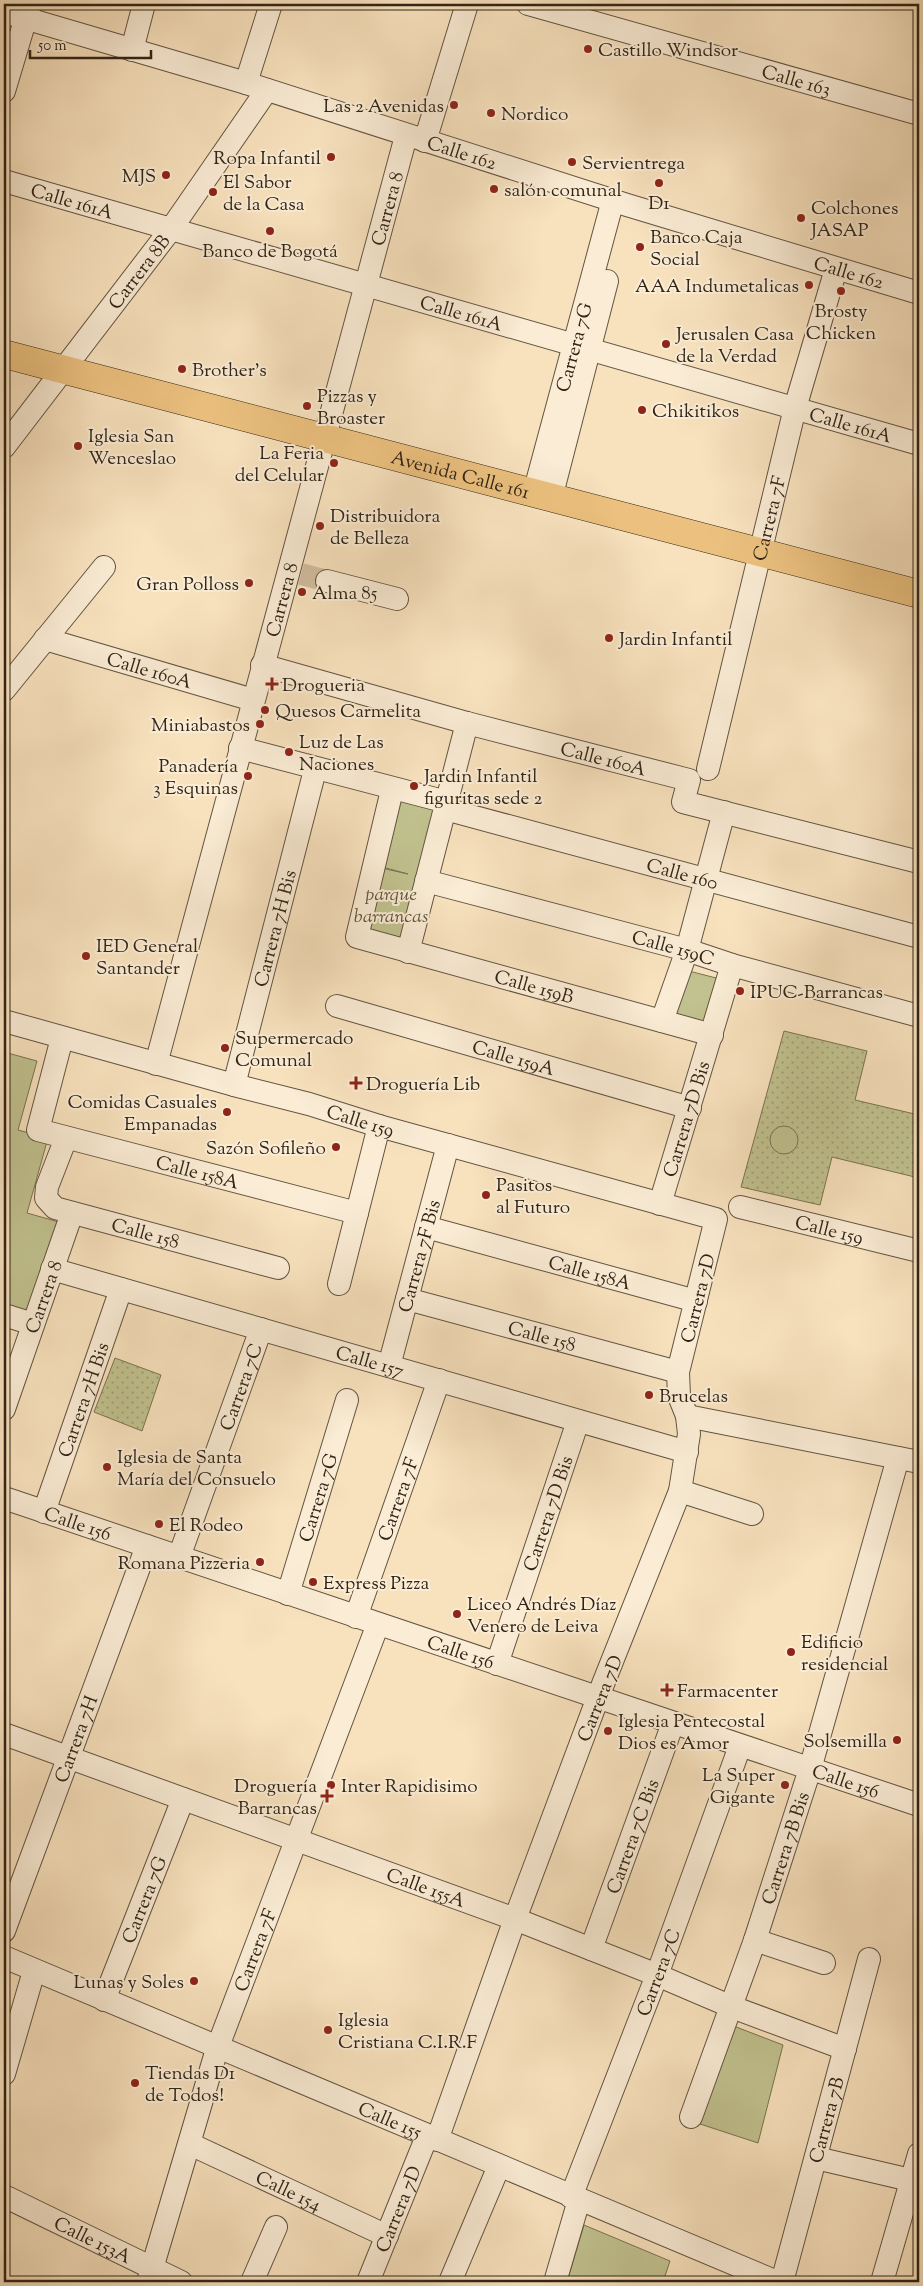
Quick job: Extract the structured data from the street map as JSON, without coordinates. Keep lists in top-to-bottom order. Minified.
{"streets":{"main road":["Avenida Calle 161"],"street":["Calle 163","Calle 162","Calle 161A","Carrera 8","Carrera 8B","Carrera 7G","Carrera 7F","Calle 160A","Calle 160","Carrera 7H Bis","Calle 159C","Calle 159B","Calle 159A","Carrera 7D Bis","Calle 159","Calle 158A","Calle 158","Carrera 7F Bis","Carrera 7D","Calle 157","Carrera 7C","Calle 156","Carrera 7H","Carrera 7C Bis","Carrera 7B Bis","Calle 155A","Calle 155","Carrera 7B","Calle 154","Calle 153A"]},"crossings":[["Calle 162","Carrera 8"],["Calle 162","Carrera 8B"],["Calle 162","Carrera 7G"],["Calle 162","Carrera 7F"],["Calle 161A","Carrera 8"],["Calle 161A","Carrera 8B"],["Calle 161A","Carrera 7G"],["Calle 161A","Carrera 7F"],["Carrera 8","Avenida Calle 161"],["Carrera 8","Calle 160A"],["Carrera 8","Calle 160"],["Carrera 8","Calle 159"],["Carrera 8","Calle 158"],["Carrera 8","Calle 157"],["Carrera 8B","Avenida Calle 161"],["Carrera 7G","Avenida Calle 161"],["Carrera 7G","Calle 156"],["Carrera 7G","Calle 155A"],["Carrera 7G","Calle 155"],["Avenida Calle 161","Carrera 7F"],["Carrera 7F","Calle 157"],["Carrera 7F","Calle 156"],["Carrera 7F","Calle 155A"],["Carrera 7F","Calle 155"],["Carrera 7F","Calle 154"],["Carrera 7F","Calle 153A"],["Calle 160","Carrera 7H Bis"],["Calle 160","Calle 159B"],["Carrera 7H Bis","Calle 159"],["Carrera 7H Bis","Calle 157"],["Carrera 7H Bis","Calle 156"],["Calle 159C","Carrera 7D Bis"],["Calle 159B","Carrera 7D Bis"],["Calle 159A","Carrera 7D Bis"],["Carrera 7D Bis","Calle 159"],["Carrera 7D Bis","Calle 157"],["Carrera 7D Bis","Calle 156"],["Calle 159","Calle 158A"],["Calle 159","Carrera 7F Bis"],["Calle 159","Carrera 7D"],["Calle 158A","Calle 158"],["Calle 158A","Carrera 7F Bis"],["Calle 158A","Carrera 7D"],["Calle 158","Carrera 7F Bis"],["Calle 158","Carrera 7D"],["Carrera 7F Bis","Calle 157"],["Carrera 7D","Calle 157"],["Carrera 7D","Calle 156"],["Carrera 7D","Calle 155A"],["Carrera 7D","Calle 155"],["Carrera 7D","Calle 154"],["Calle 157","Carrera 7C"],["Carrera 7C","Calle 156"],["Carrera 7C","Calle 155A"],["Carrera 7C","Calle 155"],["Calle 156","Carrera 7H"],["Calle 156","Carrera 7C Bis"],["Calle 156","Carrera 7B Bis"],["Carrera 7H","Calle 155A"],["Carrera 7C Bis","Calle 155A"],["Carrera 7B Bis","Calle 155A"],["Calle 155A","Carrera 7B"]],"parks":["parque barrancas"],"places":{"other":["Castillo Windsor","Las 2 Avenidas","Nordico","Ropa Infantil","Servientrega","MJS","D1","salón comunal","El Sabor de la Casa","Colchones JASAP","Banco de Bogotá","Banco Caja Social","AAA Indumetalicas","Brosty Chicken","Jerusalen Casa de la Verdad","Brother's","Pizzas y Broaster","Chikitikos","Iglesia San Wenceslao","La Feria del Celular","Distribuidora de Belleza","Gran Polloss","Alma 85","Jardin Infantil","Quesos Carmelita","Miniabastos","Luz de Las Naciones","Panadería 3 Esquinas","Jardin Infantil figuritas sede 2","IED General Santander","IPUC-Barrancas","Supermercado Comunal","Comidas Casuales Empanadas","Sazón Sofileño","Pasitos al Futuro","Brucelas","Iglesia de Santa María del Consuelo","El Rodeo","Romana Pizzeria","Express Pizza","Liceo Andrés Díaz Venero de Leiva","Edificio residencial","Iglesia Pentecostal Dios es Amor","Solsemilla","Inter Rapidisimo","La Super Gigante","Lunas y Soles","Iglesia Cristiana C.I.R.F","Tiendas D1 de Todos!"],"health":["Drogueria","Droguería Lib","Farmacenter","Droguería Barrancas"]},"scale_bar":"50 m"}
